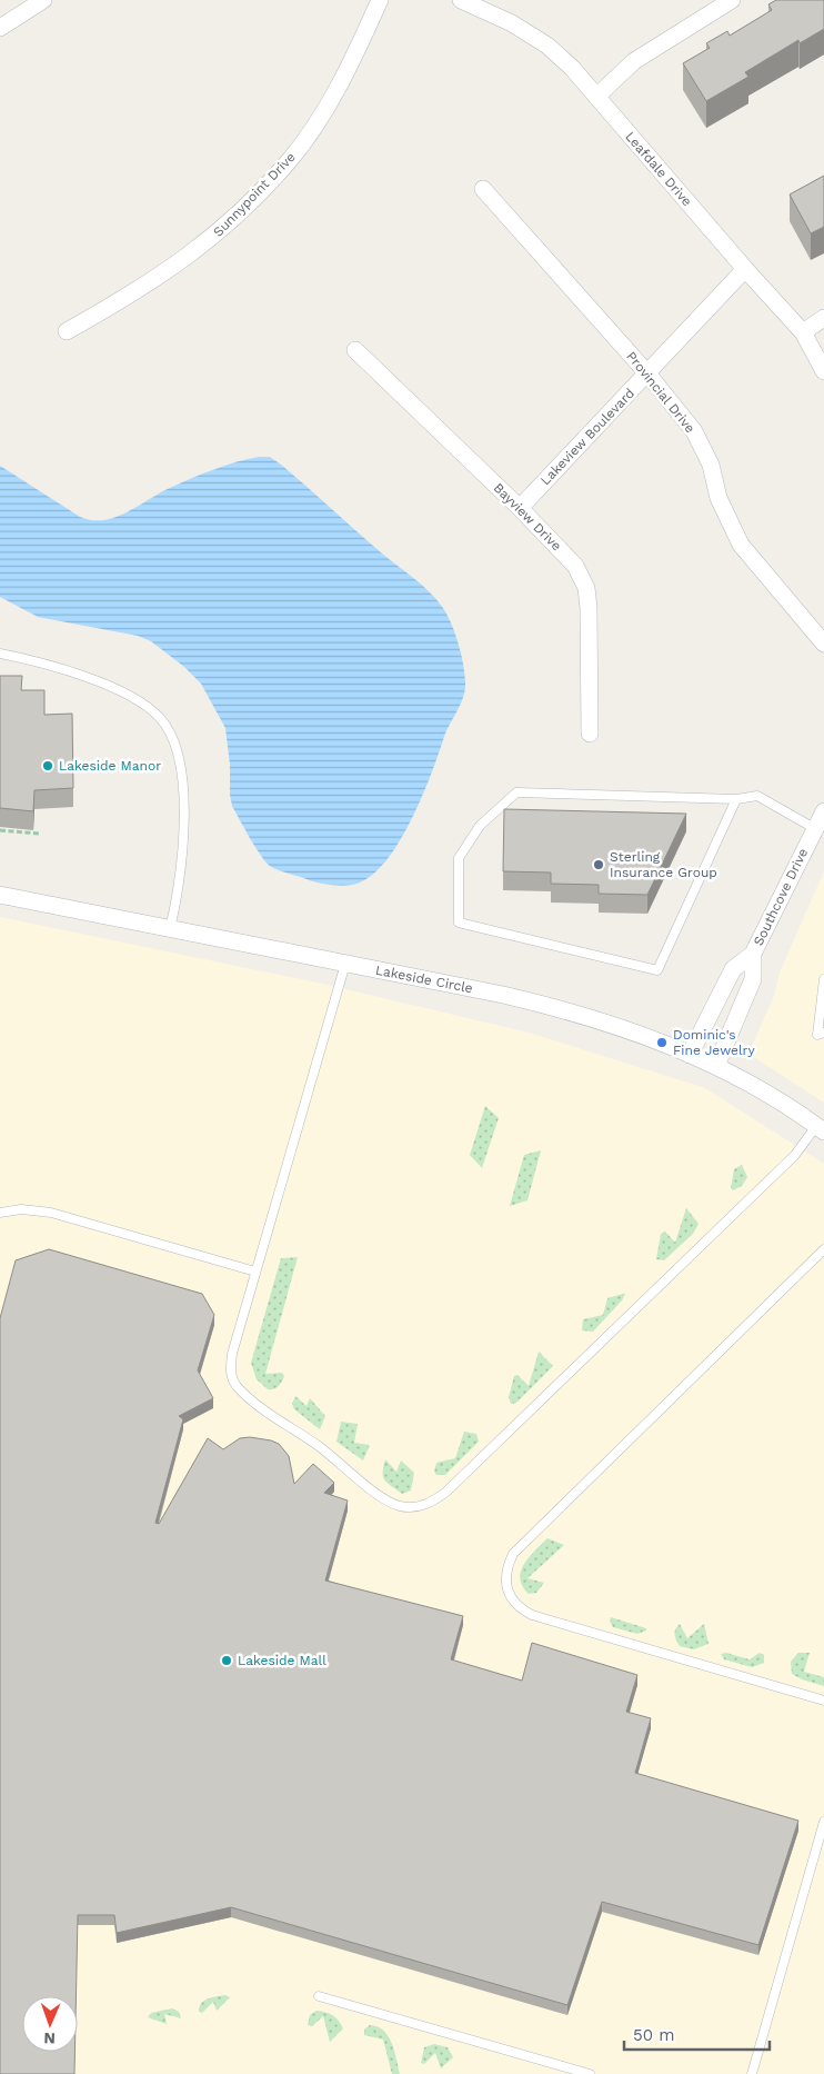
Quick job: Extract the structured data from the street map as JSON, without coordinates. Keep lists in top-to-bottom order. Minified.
{"streets":{"street":["Leafdale Drive","Sunnypoint Drive","Provincial Drive","Lakeview Boulevard","Bayview Drive","Southcove Drive","Lakeside Circle"]},"crossings":[["Leafdale Drive","Lakeview Boulevard"],["Provincial Drive","Lakeview Boulevard"],["Lakeview Boulevard","Bayview Drive"],["Southcove Drive","Lakeside Circle"]],"places":["Lakeside Manor","Sterling Insurance Group","Dominic's Fine Jewelry","Lakeside Mall"],"scale_bar":"50 m","north":"bottom"}
